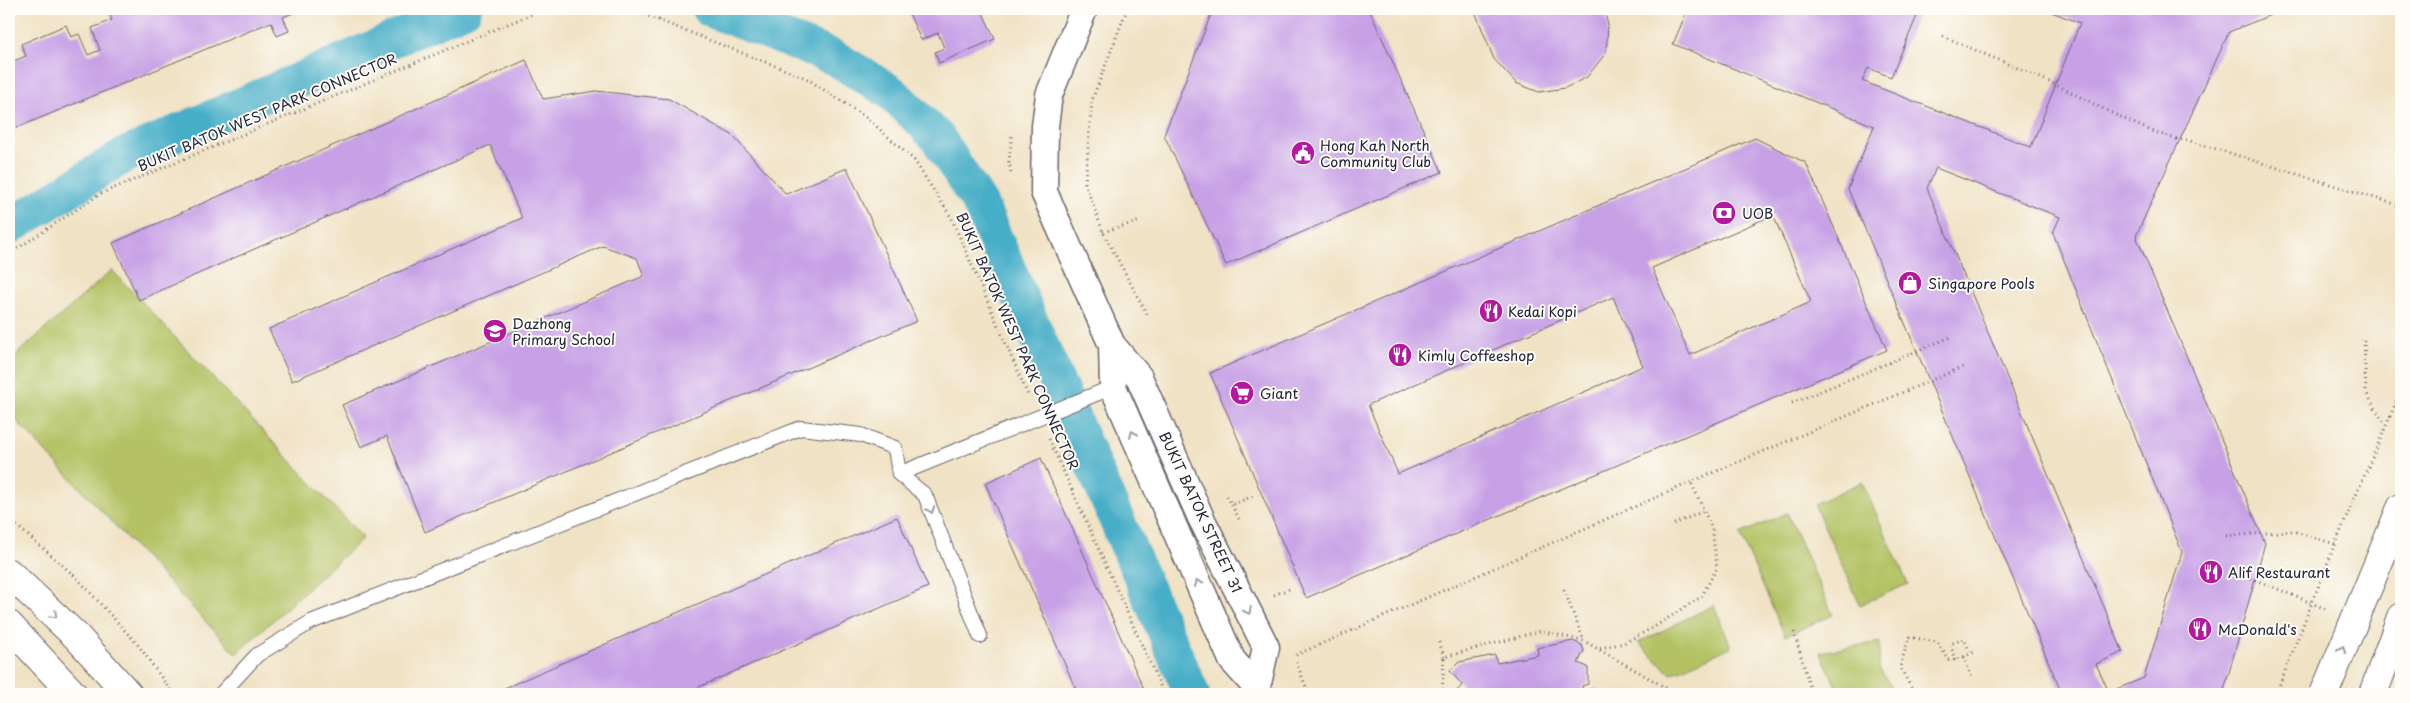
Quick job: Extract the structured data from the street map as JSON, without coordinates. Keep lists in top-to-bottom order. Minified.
{"streets":{"street":["BUKIT BATOK STREET 31"],"path":["BUKIT BATOK WEST PARK CONNECTOR"]},"places":{"public building":["Hong Kah North Community Club"],"bank":["UOB"],"shop":["Singapore Pools"],"restaurant":["Kedai Kopi","Kimly Coffeeshop","Alif Restaurant","McDonald's"],"school or university":["Dazhong Primary School"],"supermarket":["Giant"]}}
